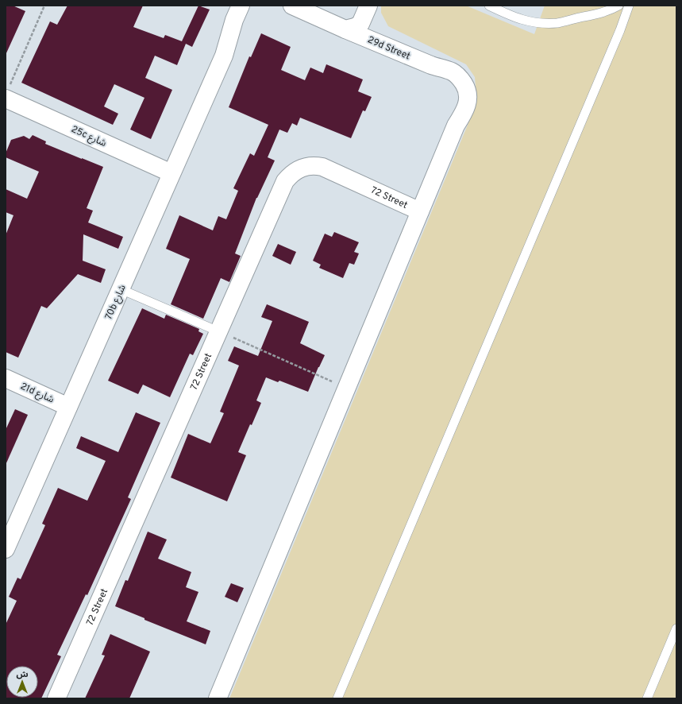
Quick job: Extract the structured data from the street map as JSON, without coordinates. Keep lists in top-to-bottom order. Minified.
{"streets":{"street":["29d Street","25c شارع","72 Street","70b شارع","21d شارع"]},"crossings":[["29d Street","72 Street"],["25c شارع","70b شارع"],["70b شارع","21d شارع"]],"north":"top"}
